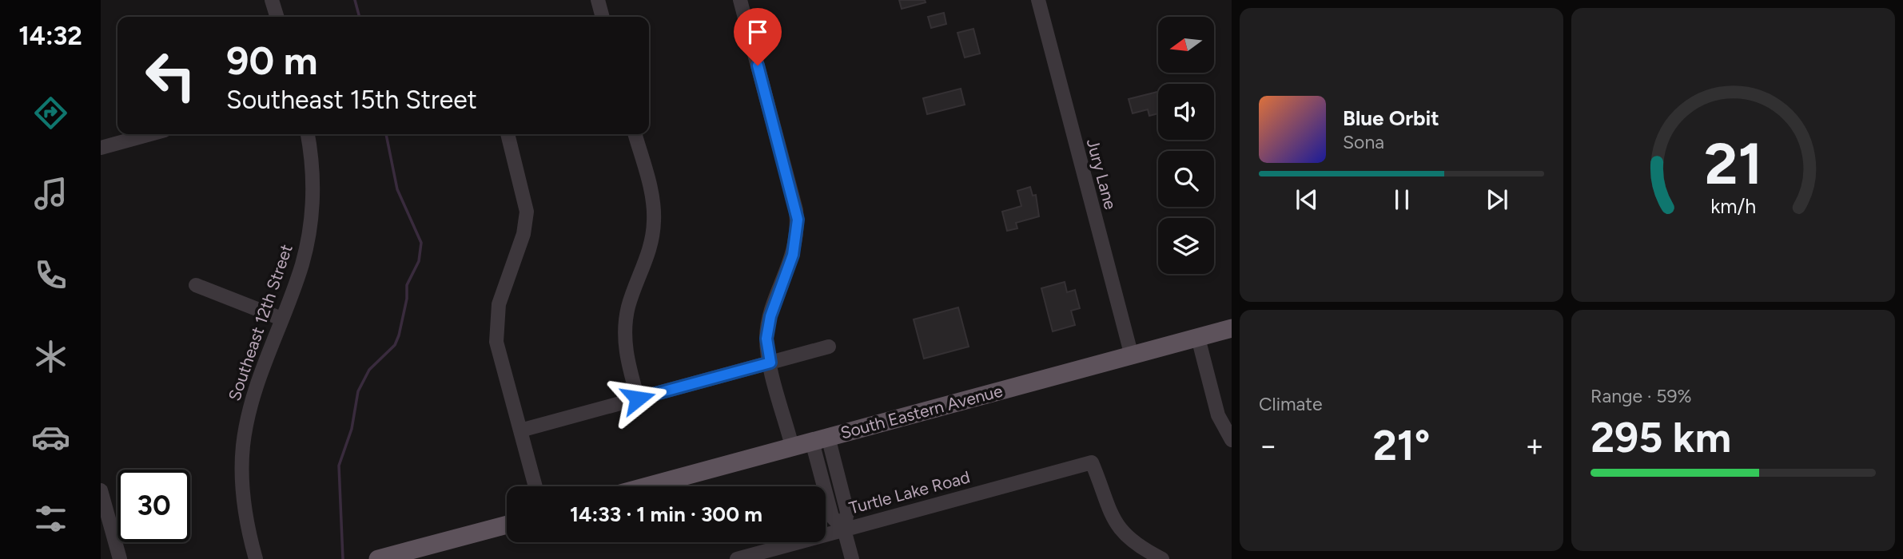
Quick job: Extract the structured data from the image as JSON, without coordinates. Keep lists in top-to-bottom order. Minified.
{"streets":{"main road":["South Eastern Avenue"],"street":["Jury Lane","Southeast 12th Street","Turtle Lake Road"]},"crossings":[["Jury Lane","South Eastern Avenue"]],"north":"left","page":{"tabs":"14:32","turn":["90 m","Southeast 15th Street"],"song":["Blue Orbit","Sona"],"tile":["Climate",["Range · 59%","295 km"]],"heat":["−","21°","+"],"limit":"30","trip":"14:33 · 1 min · 300 m","gauge":["21","km/h"]}}
